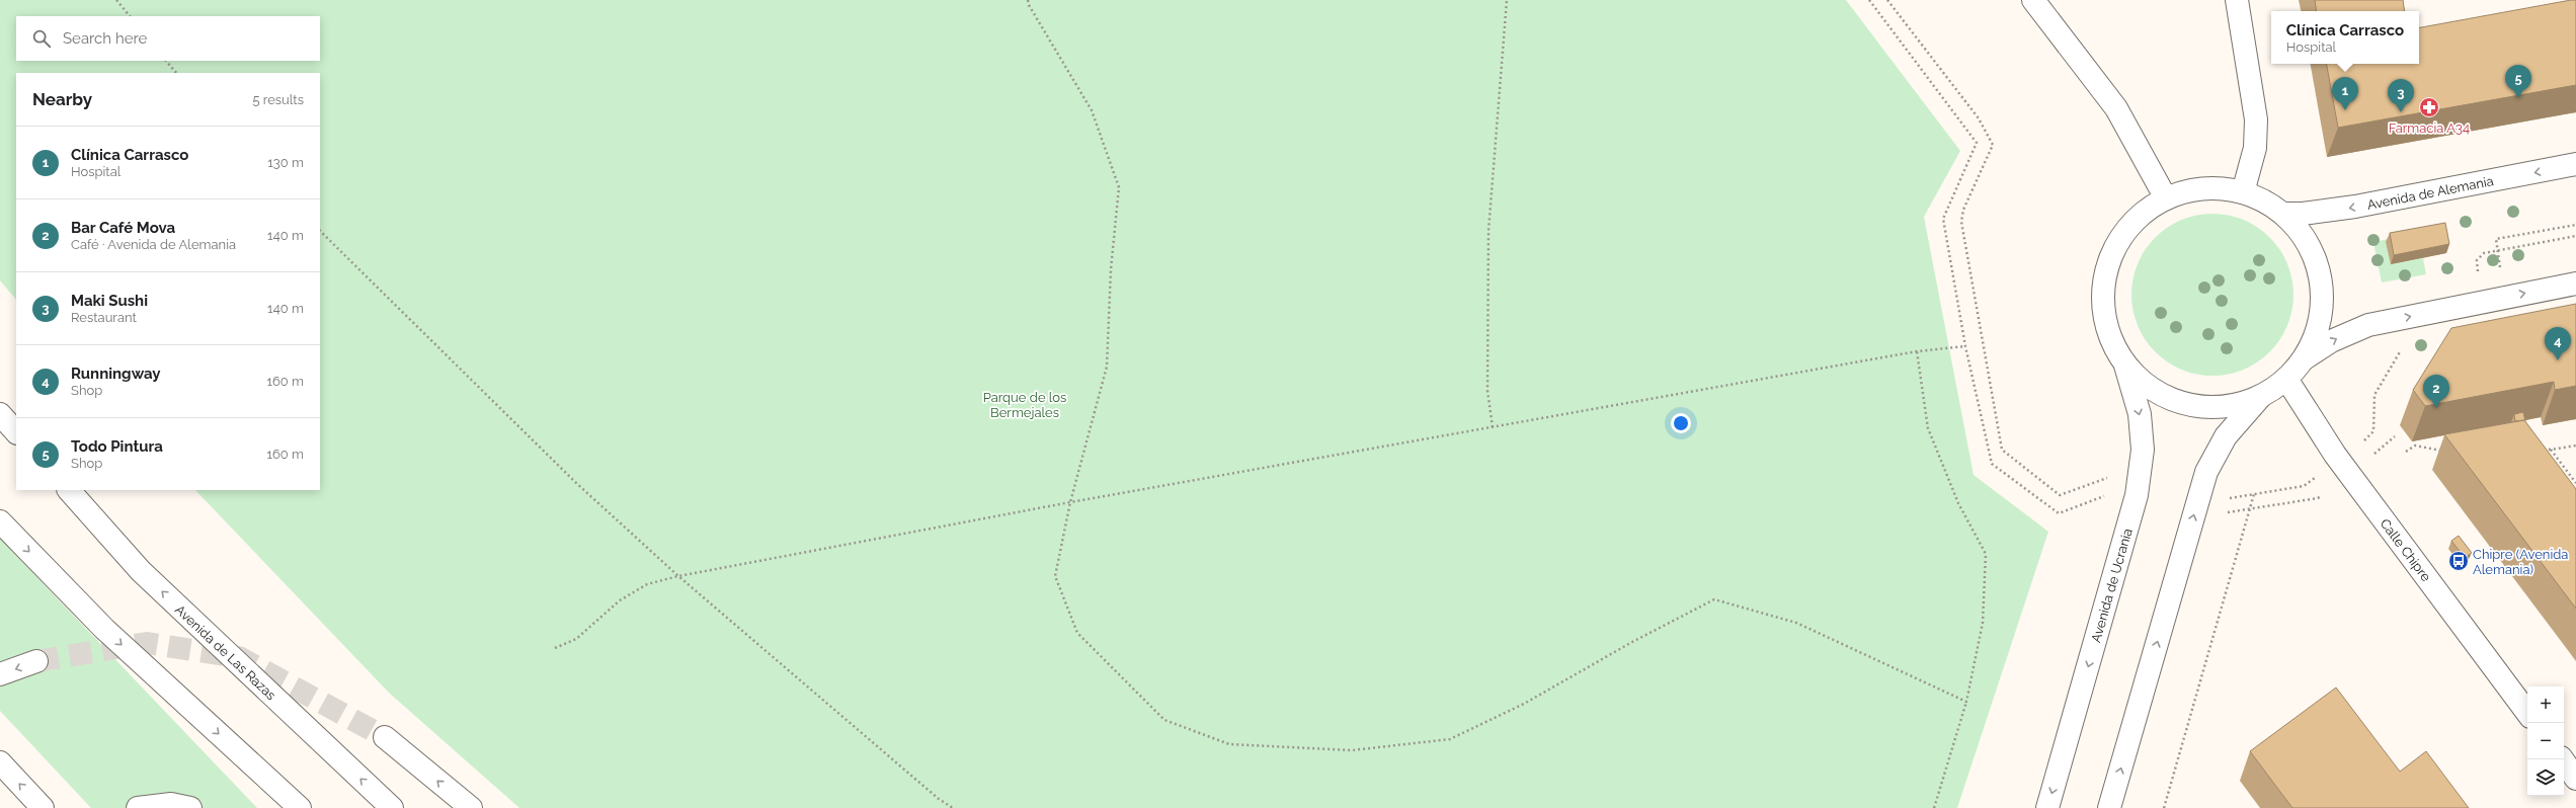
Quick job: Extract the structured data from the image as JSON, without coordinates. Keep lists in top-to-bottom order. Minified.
{"streets":{"main road":["Avenida de Alemania","Calle Chipre","Avenida de Ucrania","Avenida de Las Razas"]},"parks":["Parque de los Bermejales"],"places":{"pharmacy":["Farmacia A34"],"bus stop":["Chipre (Avenida Alemania)"]},"page":{"popup":["Clínica Carrasco","Hospital"],"search":"Search here","pins":["5","1","3","4","2"],"heading":["Nearby","5 results"],"list":[{"mark":"1","name":"Clínica Carrasco","note":"Hospital","value":"130 m"},{"mark":"2","name":"Bar Café Mova","note":"Café · Avenida de Alemania","value":"140 m"},{"mark":"3","name":"Maki Sushi","note":"Restaurant","value":"140 m"},{"mark":"4","name":"Runningway","note":"Shop","value":"160 m"},{"mark":"5","name":"Todo Pintura","note":"Shop","value":"160 m"}],"map_buttons":["+","−"]}}
